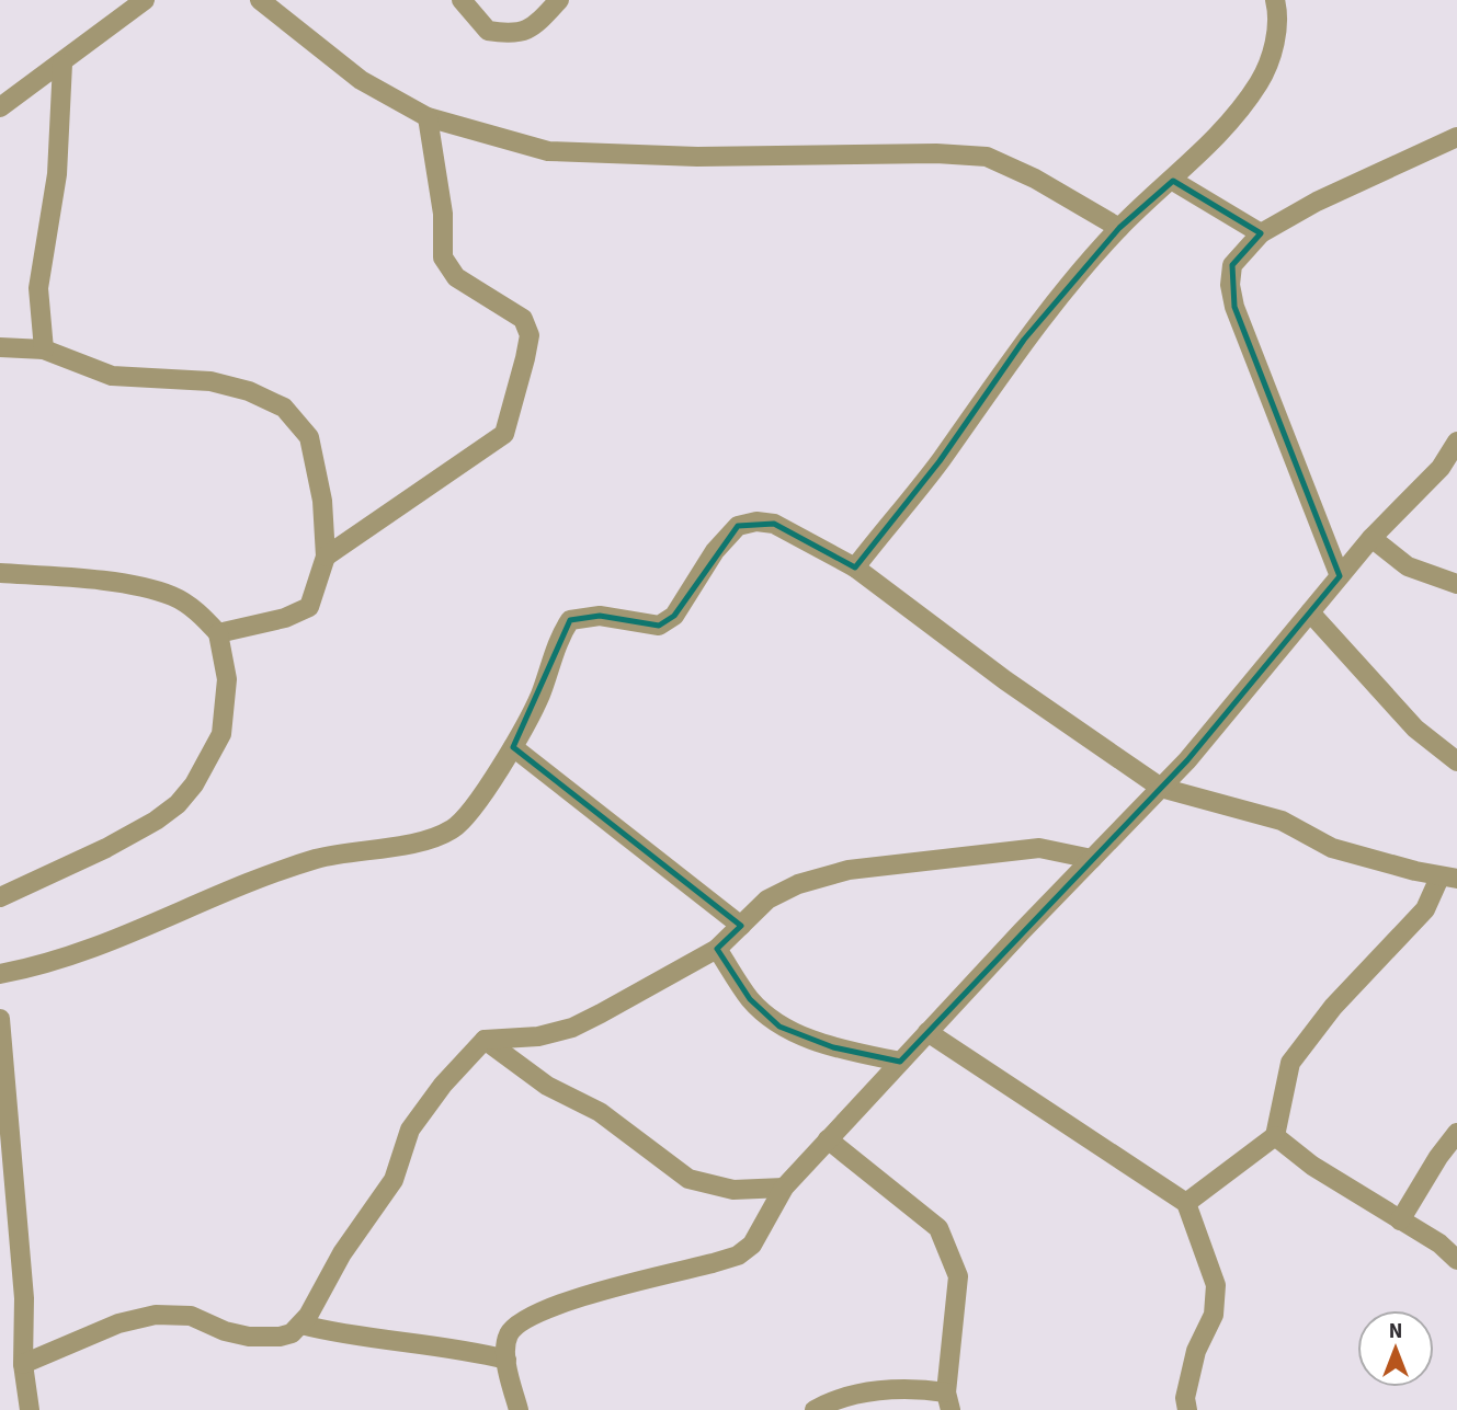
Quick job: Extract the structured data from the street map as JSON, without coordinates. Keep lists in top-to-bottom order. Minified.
{"north":"top"}
